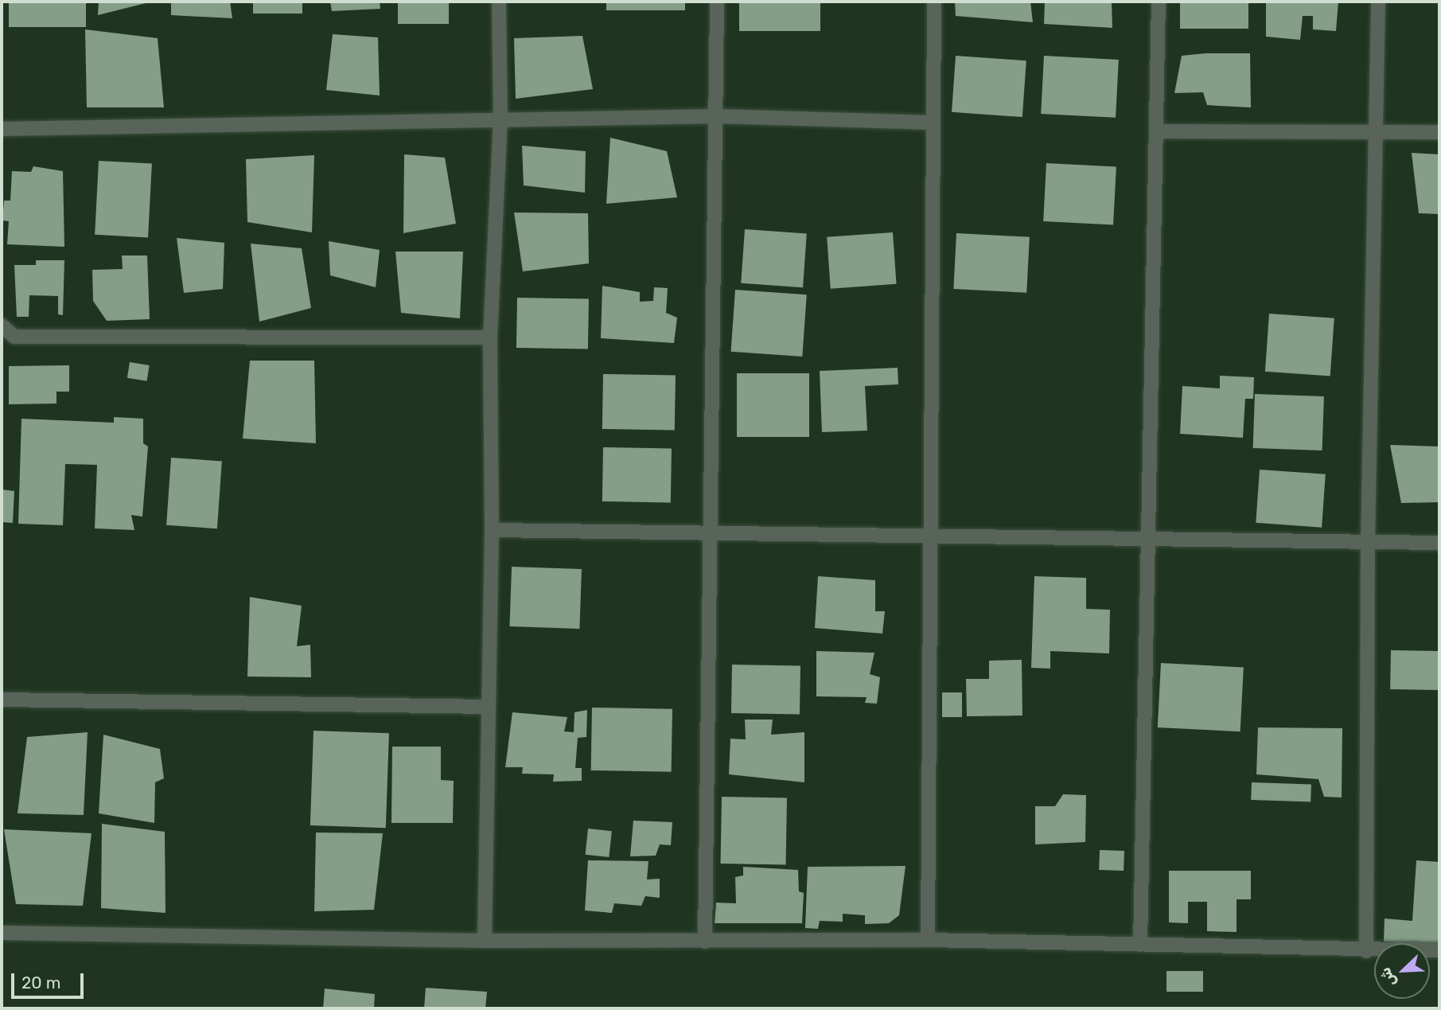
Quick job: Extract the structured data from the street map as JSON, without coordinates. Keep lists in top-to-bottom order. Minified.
{"scale_bar":"20 m","north":"bottom left"}
